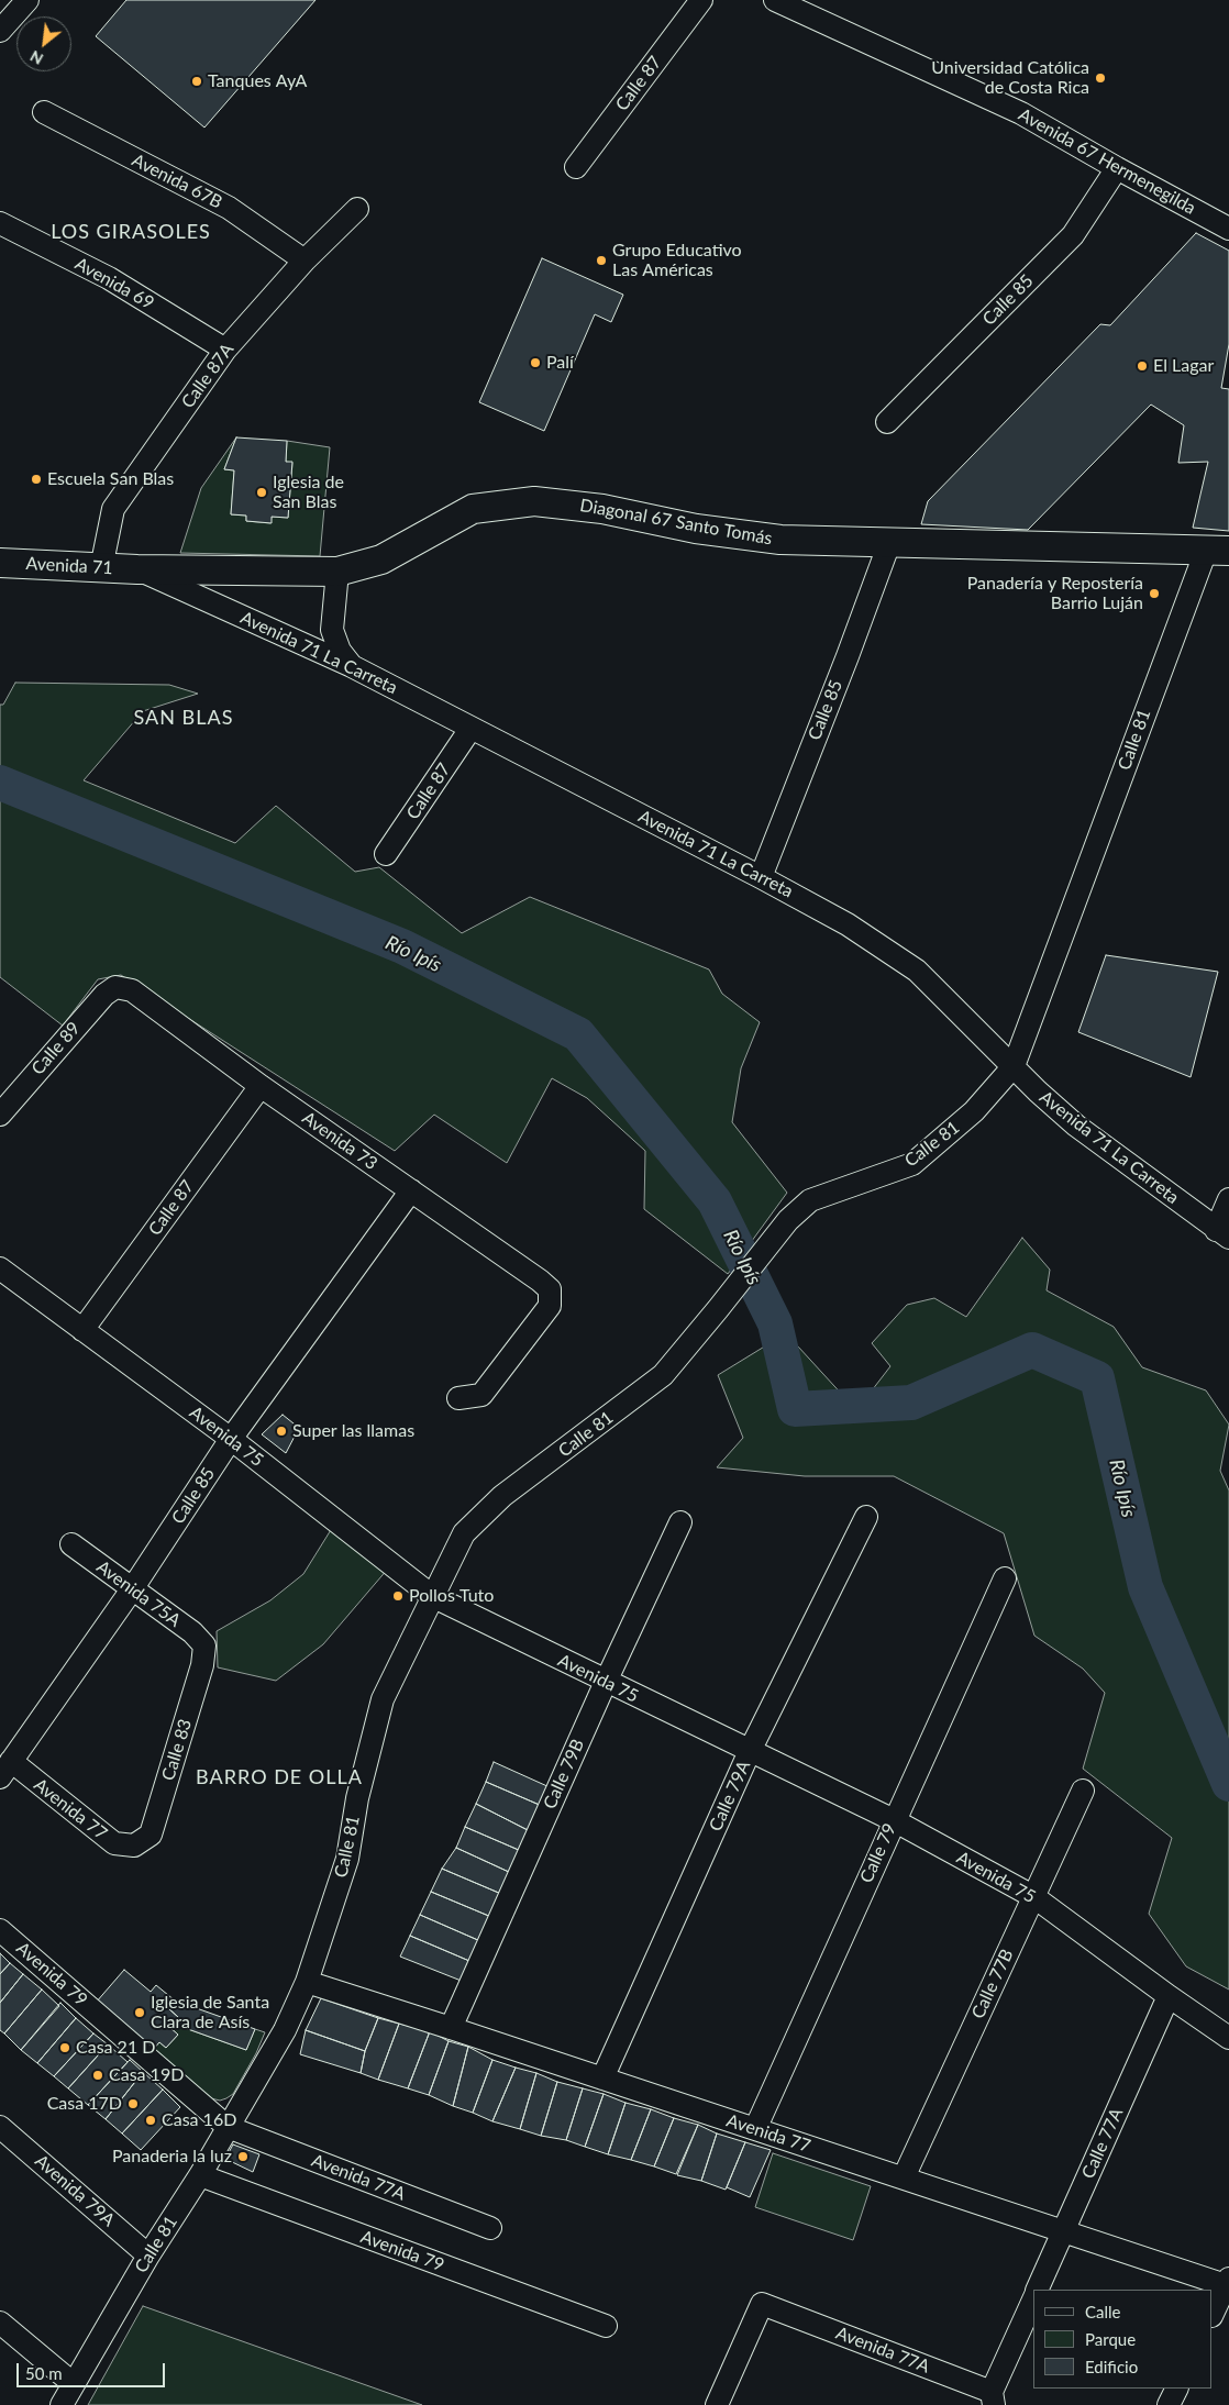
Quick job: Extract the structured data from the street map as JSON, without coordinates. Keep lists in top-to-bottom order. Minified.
{"streets":{"main road":["Diagonal 67 Santo Tomás","Avenida 71"],"street":["Calle 87","Avenida 67 Hermenegilda","Avenida 67B","Avenida 69","Calle 85","Calle 87A","Avenida 71 La Carreta","Calle 81","Calle 89","Avenida 73","Avenida 75","Avenida 75A","Calle 83","Calle 79B","Calle 79A","Avenida 77","Calle 79","Avenida 79","Calle 77B","Calle 77A","Avenida 77A","Avenida 79A"]},"crossings":[["Calle 87","Avenida 71 La Carreta"],["Calle 87","Avenida 73"],["Calle 87","Avenida 75"],["Avenida 67 Hermenegilda","Calle 85"],["Avenida 67B","Calle 87A"],["Avenida 69","Calle 87A"],["Calle 85","Diagonal 67 Santo Tomás"],["Calle 85","Avenida 71 La Carreta"],["Calle 85","Avenida 73"],["Calle 85","Avenida 75"],["Calle 85","Avenida 75A"],["Calle 85","Avenida 77"],["Calle 87A","Avenida 71"],["Diagonal 67 Santo Tomás","Avenida 71"],["Diagonal 67 Santo Tomás","Avenida 71 La Carreta"],["Diagonal 67 Santo Tomás","Calle 81"],["Avenida 71","Avenida 71 La Carreta"],["Avenida 71 La Carreta","Calle 81"],["Calle 81","Avenida 75"],["Calle 81","Avenida 77"],["Calle 81","Avenida 79"],["Calle 81","Avenida 77A"],["Calle 81","Avenida 79A"],["Calle 89","Avenida 73"],["Avenida 75","Calle 79B"],["Avenida 75","Calle 79A"],["Avenida 75","Calle 79"],["Avenida 75","Calle 77B"],["Avenida 75","Calle 77A"],["Avenida 75A","Calle 83"],["Calle 83","Avenida 77"],["Calle 79B","Avenida 77"],["Calle 79A","Avenida 77"],["Avenida 77","Calle 79"],["Avenida 77","Calle 77B"],["Avenida 77","Calle 77A"],["Avenida 79","Avenida 77A"]],"districts":["LOS GIRASOLES","SAN BLAS","BARRO DE OLLA"],"water":["Río Ipís"],"places":["Universidad Católica de Costa Rica","Tanques AyA","Grupo Educativo Las Américas","Palí","El Lagar","Escuela San Blas","Iglesia de San Blas","Panadería y Repostería Barrio Luján","Super las llamas","Pollos Tuto","Iglesia de Santa Clara de Asís","Casa 21 D","Casa 19D","Casa 17D","Casa 16D","Panaderia la luz"],"legend":["Calle","Parque","Edificio"],"scale_bar":"50 m","north":"bottom left"}
